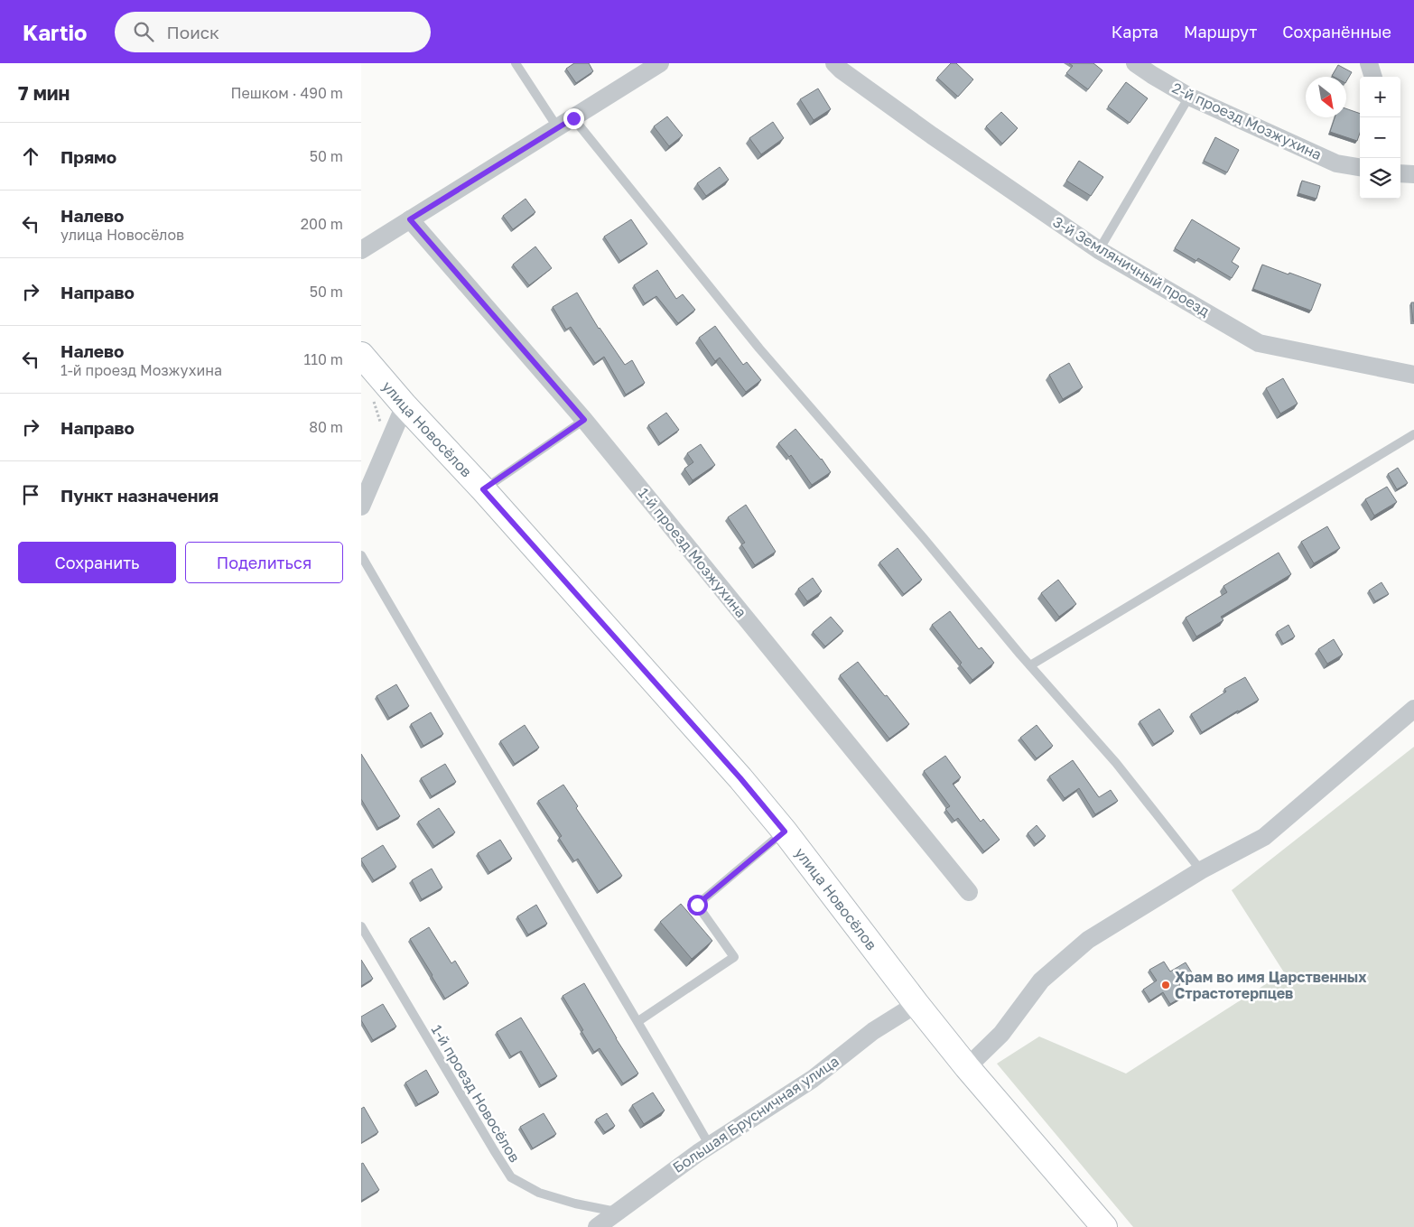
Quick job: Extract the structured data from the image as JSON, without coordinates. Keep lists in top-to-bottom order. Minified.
{"streets":{"street":["2-й проезд Мозжухина","3-й Земляничный проезд","улица Новосёлов","1-й проезд Мозжухина","Большая Брусничная улица"],"lane":["1-й проезд Новосёлов"]},"crossings":[["улица Новосёлов","Большая Брусничная улица"],["1-й проезд Новосёлов","Большая Брусничная улица"]],"places":["Храм во имя Царственных Страстотерпцев"],"north":"bottom right","page":{"header":"Kartio","search":"Поиск","nav":["Карта","Маршрут","Сохранённые"],"heading":["7 мин","Пешком · 490 m"],"map_buttons":["+","−"],"list":[["Прямо","50 m"],["Налево","улица Новосёлов","200 m"],["Направо","50 m"],["Налево","1-й проезд Мозжухина","110 m"],["Направо","80 m"],"Пункт назначения"],"buttons":["Сохранить","Поделиться"]}}
